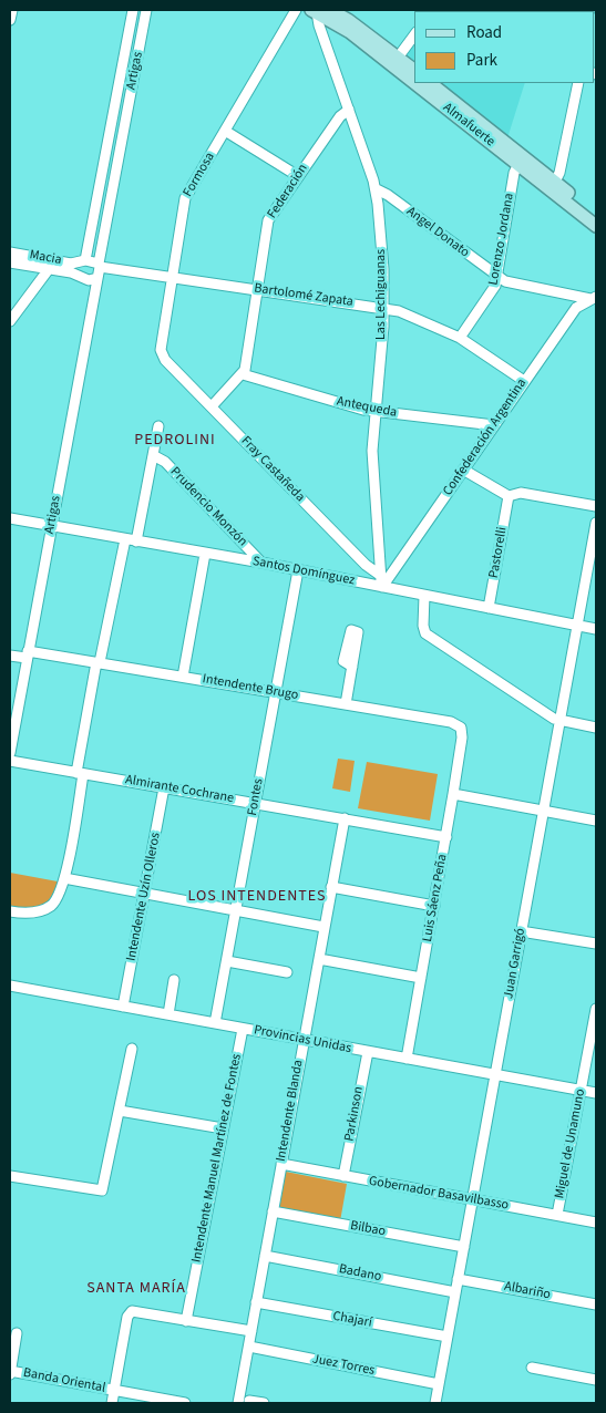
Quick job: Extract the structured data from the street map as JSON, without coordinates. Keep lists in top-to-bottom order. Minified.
{"streets":{"main road":["Almafuerte"],"street":["Artigas","Formosa","Federación","Angel Donato","Lorenzo Jordana","Macia","Las Lechiguanas","Bartolomé Zapata","Antequeda","Confederación Argentina","Fray Castañeda","Prudencio Monzón","Pastorelli","Santos Domínguez","Intendente Brugo","Almirante Cochrane","Fontes","Intendente Uzín Olleros","Luis Sáenz Peña","Juan Garrigó","Provincias Unidas","Intendente Blanda","Parkinson","Miguel de Unamuno","Intendente Manuel Martínez de Fontes","Gobernador Basavilbasso","Bilbao","Badano","Albariño","Chajarí","Juez Torres","Banda Oriental"]},"crossings":[["Artigas","Macia"],["Artigas","Bartolomé Zapata"],["Artigas","Santos Domínguez"],["Artigas","Intendente Brugo"],["Almafuerte","Lorenzo Jordana"],["Almafuerte","Las Lechiguanas"],["Formosa","Bartolomé Zapata"],["Formosa","Fray Castañeda"],["Federación","Las Lechiguanas"],["Federación","Bartolomé Zapata"],["Federación","Antequeda"],["Angel Donato","Lorenzo Jordana"],["Angel Donato","Las Lechiguanas"],["Angel Donato","Confederación Argentina"],["Lorenzo Jordana","Bartolomé Zapata"],["Macia","Bartolomé Zapata"],["Las Lechiguanas","Bartolomé Zapata"],["Las Lechiguanas","Antequeda"],["Las Lechiguanas","Confederación Argentina"],["Las Lechiguanas","Fray Castañeda"],["Las Lechiguanas","Santos Domínguez"],["Bartolomé Zapata","Confederación Argentina"],["Antequeda","Confederación Argentina"],["Confederación Argentina","Santos Domínguez"],["Prudencio Monzón","Santos Domínguez"],["Pastorelli","Santos Domínguez"],["Santos Domínguez","Fontes"],["Santos Domínguez","Juan Garrigó"],["Intendente Brugo","Fontes"],["Intendente Brugo","Luis Sáenz Peña"],["Almirante Cochrane","Fontes"],["Almirante Cochrane","Intendente Uzín Olleros"],["Almirante Cochrane","Luis Sáenz Peña"],["Almirante Cochrane","Intendente Blanda"],["Fontes","Provincias Unidas"],["Intendente Uzín Olleros","Provincias Unidas"],["Luis Sáenz Peña","Provincias Unidas"],["Juan Garrigó","Provincias Unidas"],["Juan Garrigó","Gobernador Basavilbasso"],["Juan Garrigó","Bilbao"],["Juan Garrigó","Badano"],["Juan Garrigó","Albariño"],["Juan Garrigó","Chajarí"],["Juan Garrigó","Juez Torres"],["Provincias Unidas","Intendente Blanda"],["Provincias Unidas","Parkinson"],["Provincias Unidas","Miguel de Unamuno"],["Provincias Unidas","Intendente Manuel Martínez de Fontes"],["Intendente Blanda","Gobernador Basavilbasso"],["Intendente Blanda","Bilbao"],["Intendente Blanda","Badano"],["Intendente Blanda","Chajarí"],["Intendente Blanda","Juez Torres"],["Parkinson","Gobernador Basavilbasso"],["Miguel de Unamuno","Gobernador Basavilbasso"]],"districts":["PEDROLINI","LOS INTENDENTES","SANTA MARÍA"],"legend":["Road","Park"]}
